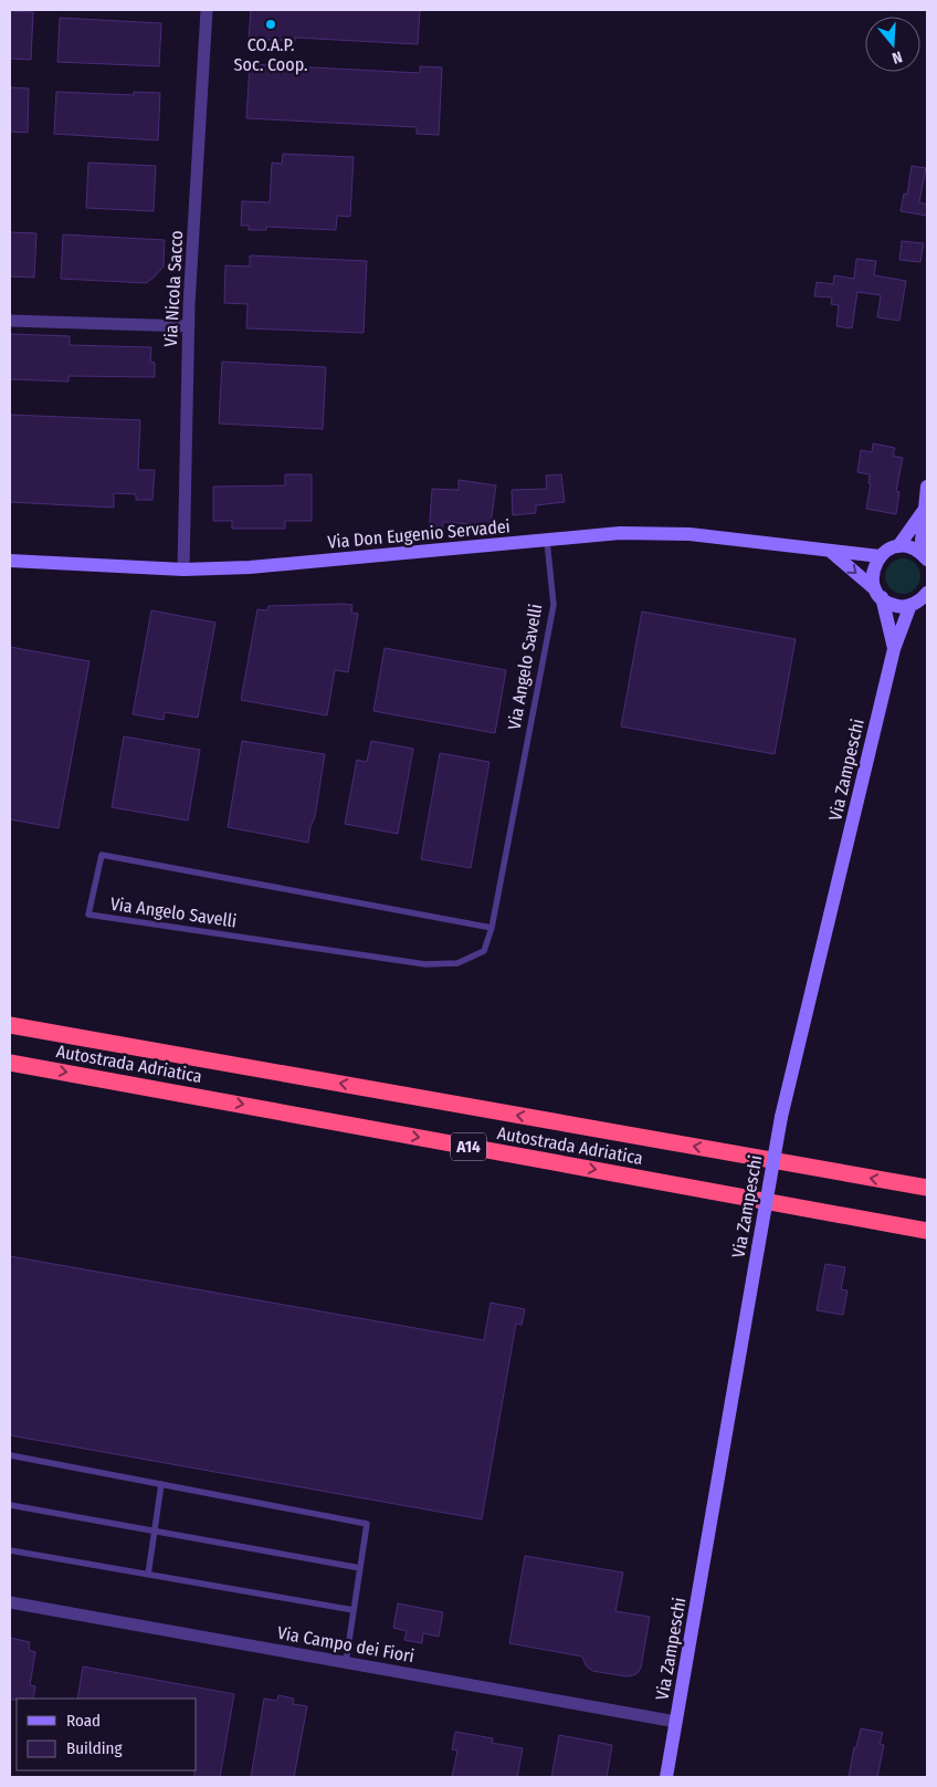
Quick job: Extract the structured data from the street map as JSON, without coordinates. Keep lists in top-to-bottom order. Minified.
{"streets":{"highway":["Autostrada Adriatica","A14"],"street":["Via Nicola Sacco","Via Don Eugenio Servadei","Via Zampeschi","Via Campo dei Fiori"],"lane":["Via Angelo Savelli"]},"crossings":[["Via Nicola Sacco","Via Don Eugenio Servadei"],["Via Don Eugenio Servadei","Via Angelo Savelli"],["Via Don Eugenio Servadei","Via Zampeschi"],["Via Zampeschi","Via Campo dei Fiori"]],"places":["CO.A.P. Soc. Coop."],"legend":["Road","Building"],"north":"bottom"}
